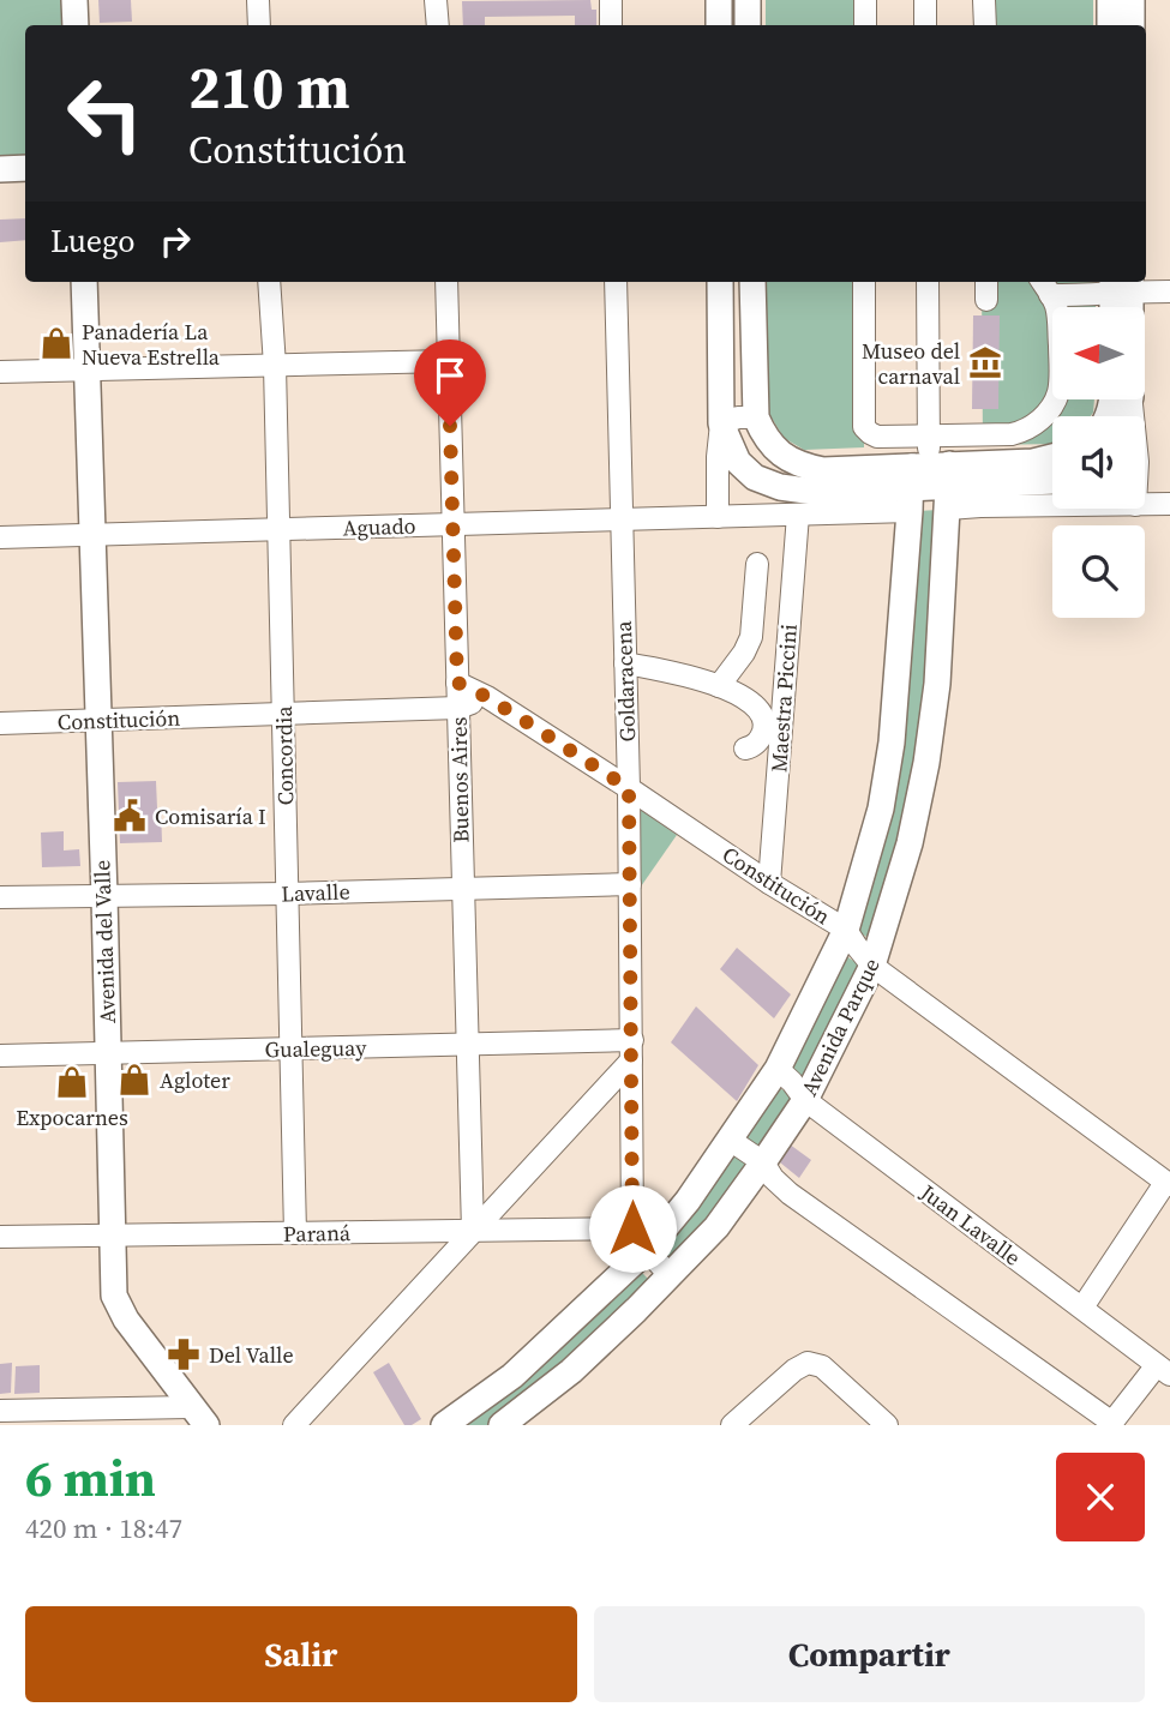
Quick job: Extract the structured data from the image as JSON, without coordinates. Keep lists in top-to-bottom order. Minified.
{"streets":{"main road":["Avenida del Valle","Avenida Parque"],"street":["Aguado","Goldaracena","Maestra Piccini","Constitución","Concordia","Buenos Aires","Lavalle","Gualeguay","Juan Lavalle","Paraná"]},"crossings":[["Aguado","Goldaracena"],["Aguado","Maestra Piccini"],["Aguado","Concordia"],["Aguado","Buenos Aires"],["Aguado","Avenida del Valle"],["Aguado","Avenida Parque"],["Goldaracena","Constitución"],["Goldaracena","Lavalle"],["Goldaracena","Avenida Parque"],["Goldaracena","Gualeguay"],["Goldaracena","Paraná"],["Maestra Piccini","Constitución"],["Constitución","Concordia"],["Constitución","Buenos Aires"],["Constitución","Avenida del Valle"],["Constitución","Avenida Parque"],["Concordia","Lavalle"],["Concordia","Gualeguay"],["Concordia","Paraná"],["Buenos Aires","Lavalle"],["Buenos Aires","Gualeguay"],["Buenos Aires","Paraná"],["Lavalle","Avenida del Valle"],["Avenida del Valle","Gualeguay"],["Avenida del Valle","Paraná"],["Avenida Parque","Juan Lavalle"],["Avenida Parque","Paraná"]],"places":{"shop":["Panadería La Nueva Estrella","Agloter","Expocarnes"],"museum":["Museo del carnaval"],"public building":["Comisaría I"],"pharmacy":["Del Valle"]},"north":"left","page":{"turn":["210 m","Constitución"],"then":"Luego","heading":["6 min","420 m · 18:47"],"buttons":["Salir","Compartir"]}}
